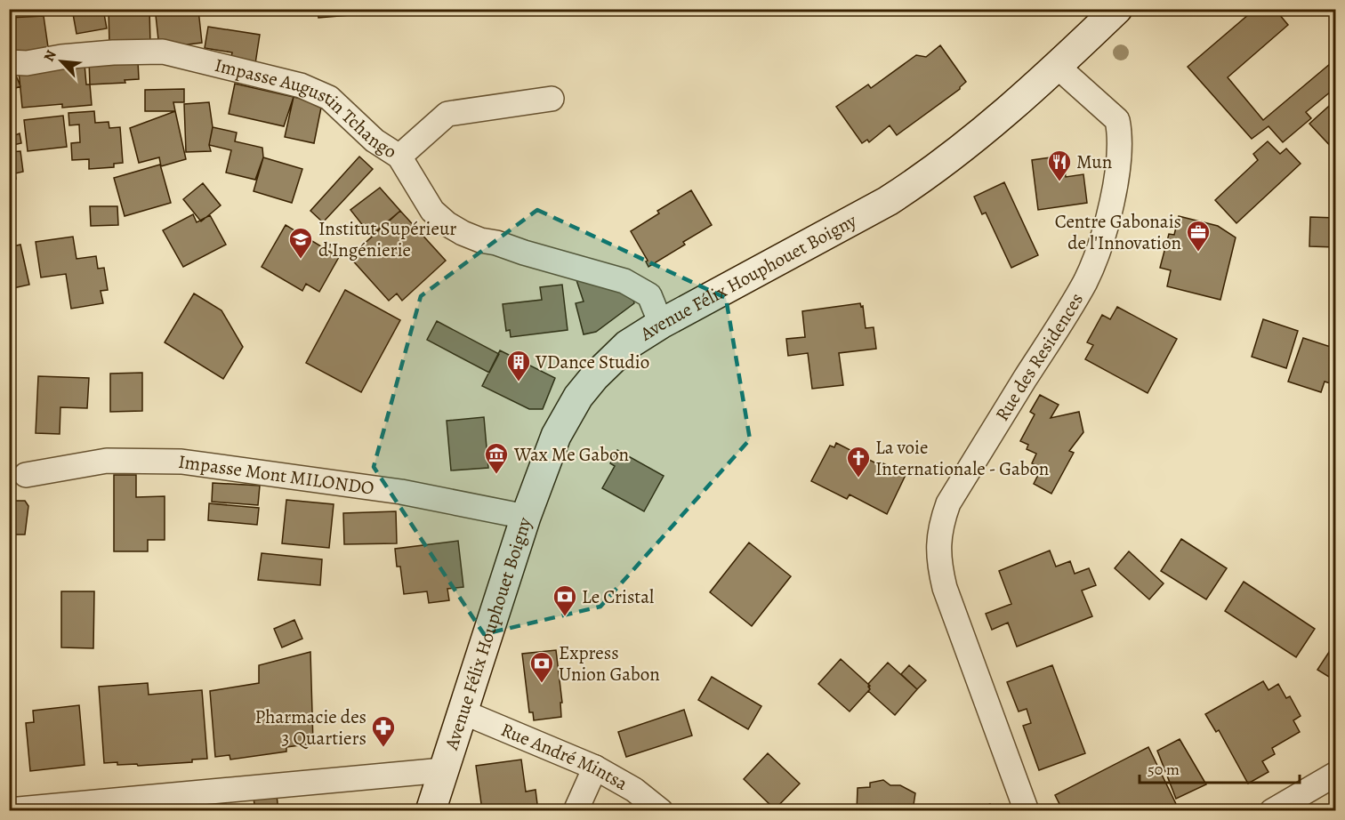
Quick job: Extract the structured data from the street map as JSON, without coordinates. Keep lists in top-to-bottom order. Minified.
{"streets":{"main road":["Avenue Félix Houphouet Boigny"],"street":["Impasse Augustin Tchango","Rue des Residences","Impasse Mont MILONDO","Rue André Mintsa"]},"crossings":[["Impasse Augustin Tchango","Avenue Félix Houphouet Boigny"],["Avenue Félix Houphouet Boigny","Rue des Residences"],["Avenue Félix Houphouet Boigny","Impasse Mont MILONDO"],["Avenue Félix Houphouet Boigny","Rue André Mintsa"]],"places":{"restaurant":["Mun"],"office":["Centre Gabonais de l'Innovation"],"school or university":["Institut Supérieur d'Ingénierie"],"building":["VDance Studio"],"museum":["Wax Me Gabon"],"church":["La voie Internationale - Gabon"],"bank":["Le Cristal","Express Union Gabon"],"pharmacy":["Pharmacie des 3 Quartiers"]},"scale_bar":"50 m","north":"top left"}
